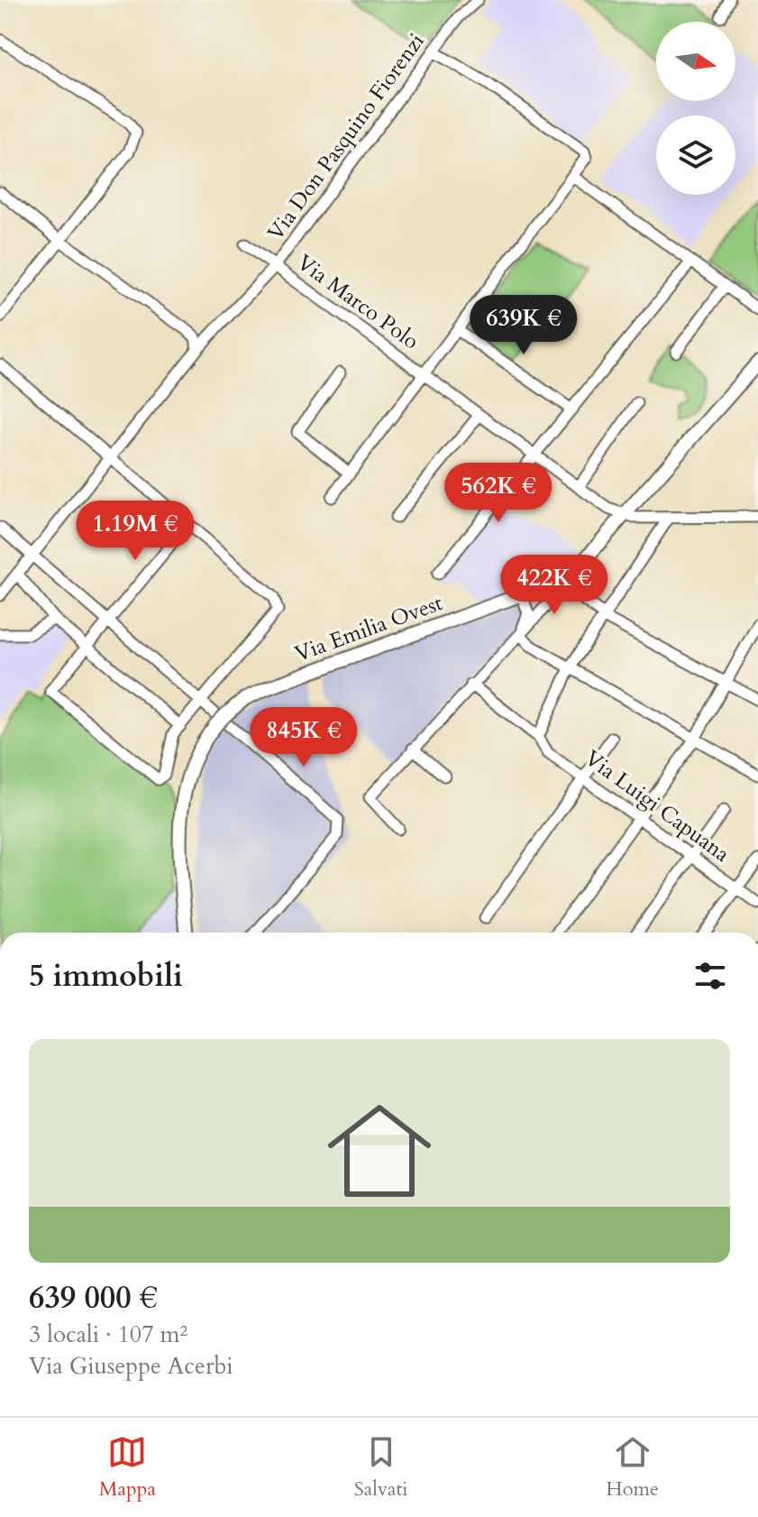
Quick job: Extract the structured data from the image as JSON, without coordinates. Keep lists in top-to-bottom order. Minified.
{"streets":{"main road":["Via Emilia Ovest"],"street":["Via Don Pasquino Fiorenzi","Via Marco Polo","Via Luigi Capuana"]},"crossings":[["Via Don Pasquino Fiorenzi","Via Marco Polo"],["Via Marco Polo","Via Emilia Ovest"]],"north":"right","page":{"price":["639K €","562K €","1.19M €","422K €","845K €"],"heading":"5 immobili","list":[{"name":"639 000 €","note":"3 locali · 107 m² · Via Giuseppe Acerbi"}],"tabs":["Mappa","Salvati","Home"]}}
